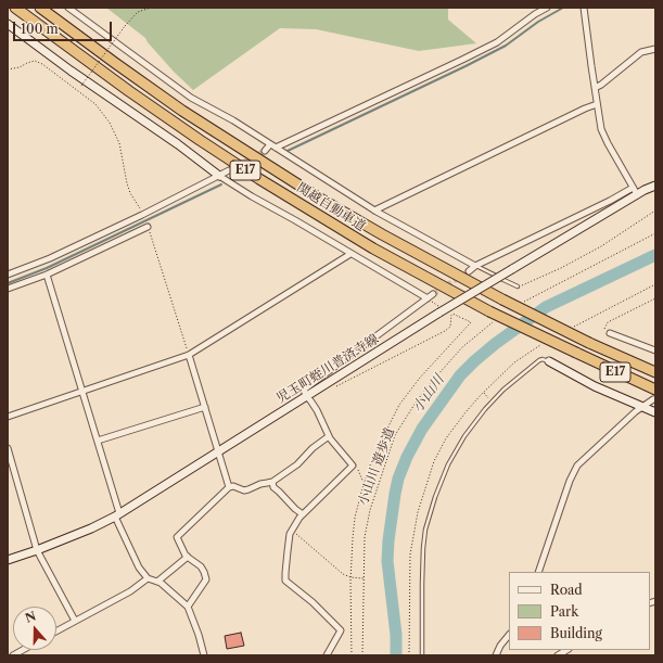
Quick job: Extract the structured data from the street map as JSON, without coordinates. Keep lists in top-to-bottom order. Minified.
{"streets":{"highway":["E17","関越自動車道"],"main road":["児玉町蛭川普済寺線"],"path":["小山川 遊歩道"]},"water":["小山川"],"legend":["Road","Park","Building"],"scale_bar":"100 m","north":"top"}
